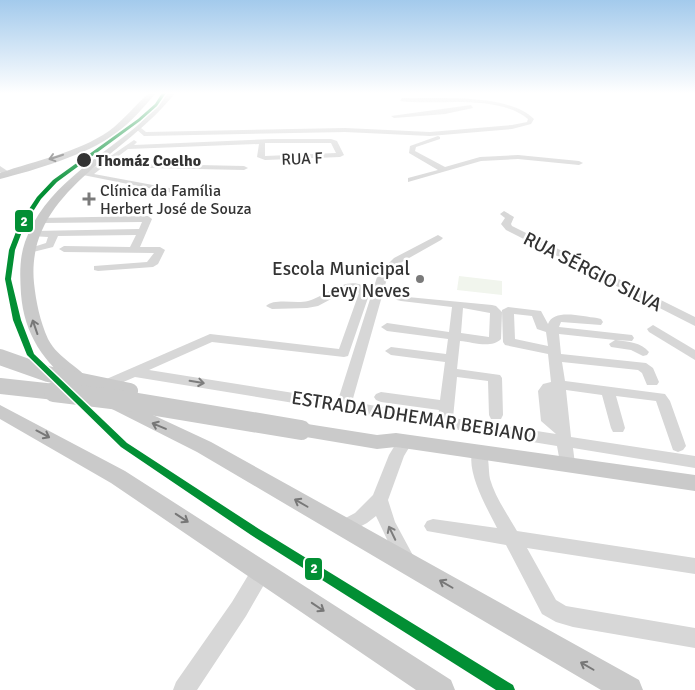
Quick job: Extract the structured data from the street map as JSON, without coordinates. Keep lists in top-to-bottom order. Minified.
{"streets":{"main road":["ESTRADA ADHEMAR BEBIANO"],"street":["RUA F","RUA SÉRGIO SILVA"]},"places":{"other":["Thomáz Coelho","Escola Municipal Levy Neves"],"health":["Clínica da Família Herbert José de Souza"]},"lines":["transit line 2"]}
